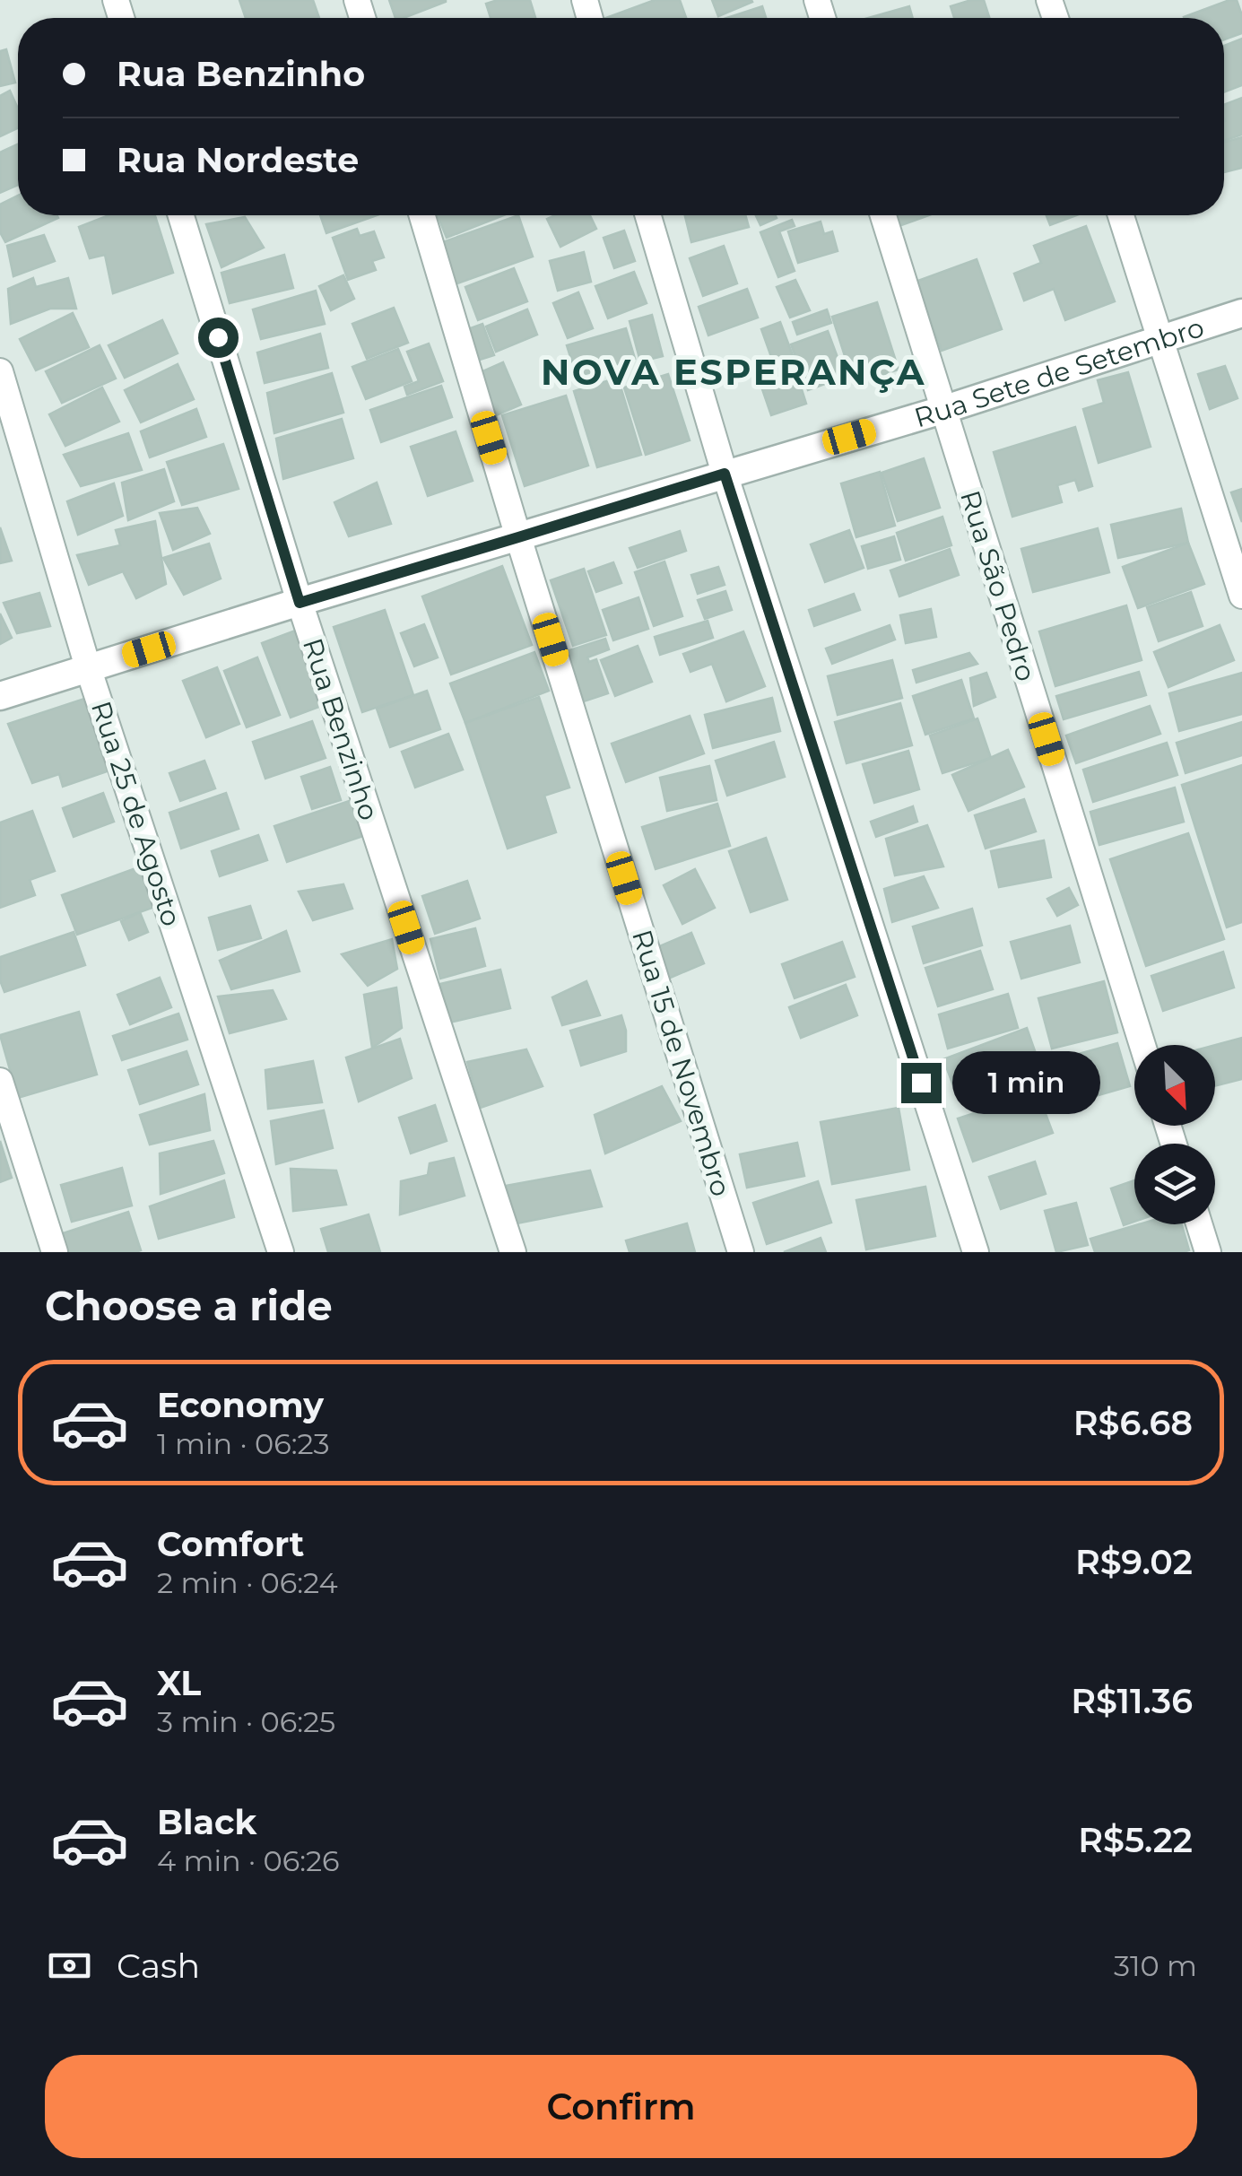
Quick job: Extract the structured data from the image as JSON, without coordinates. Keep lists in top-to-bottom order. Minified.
{"streets":{"street":["Rua Sete de Setembro","Rua São Pedro","Rua Benzinho","Rua 25 de Agosto","Rua 15 de Novembro"]},"crossings":[["Rua Sete de Setembro","Rua São Pedro"],["Rua Sete de Setembro","Rua Benzinho"],["Rua Sete de Setembro","Rua 25 de Agosto"],["Rua Sete de Setembro","Rua 15 de Novembro"]],"districts":["NOVA ESPERANÇA"],"north":"bottom right","page":{"banner":["Rua Benzinho","Rua Nordeste"],"bubble":"1 min","heading":"Choose a ride","list":[{"name":"Economy","note":"1 min · 06:23","value":"R$6.68"},{"name":"Comfort","note":"2 min · 06:24","value":"R$9.02"},{"name":"XL","note":"3 min · 06:25","value":"R$11.36"},{"name":"Black","note":"4 min · 06:26","value":"R$5.22"}],"pay":["Cash","310 m"],"buttons":"Confirm"}}
